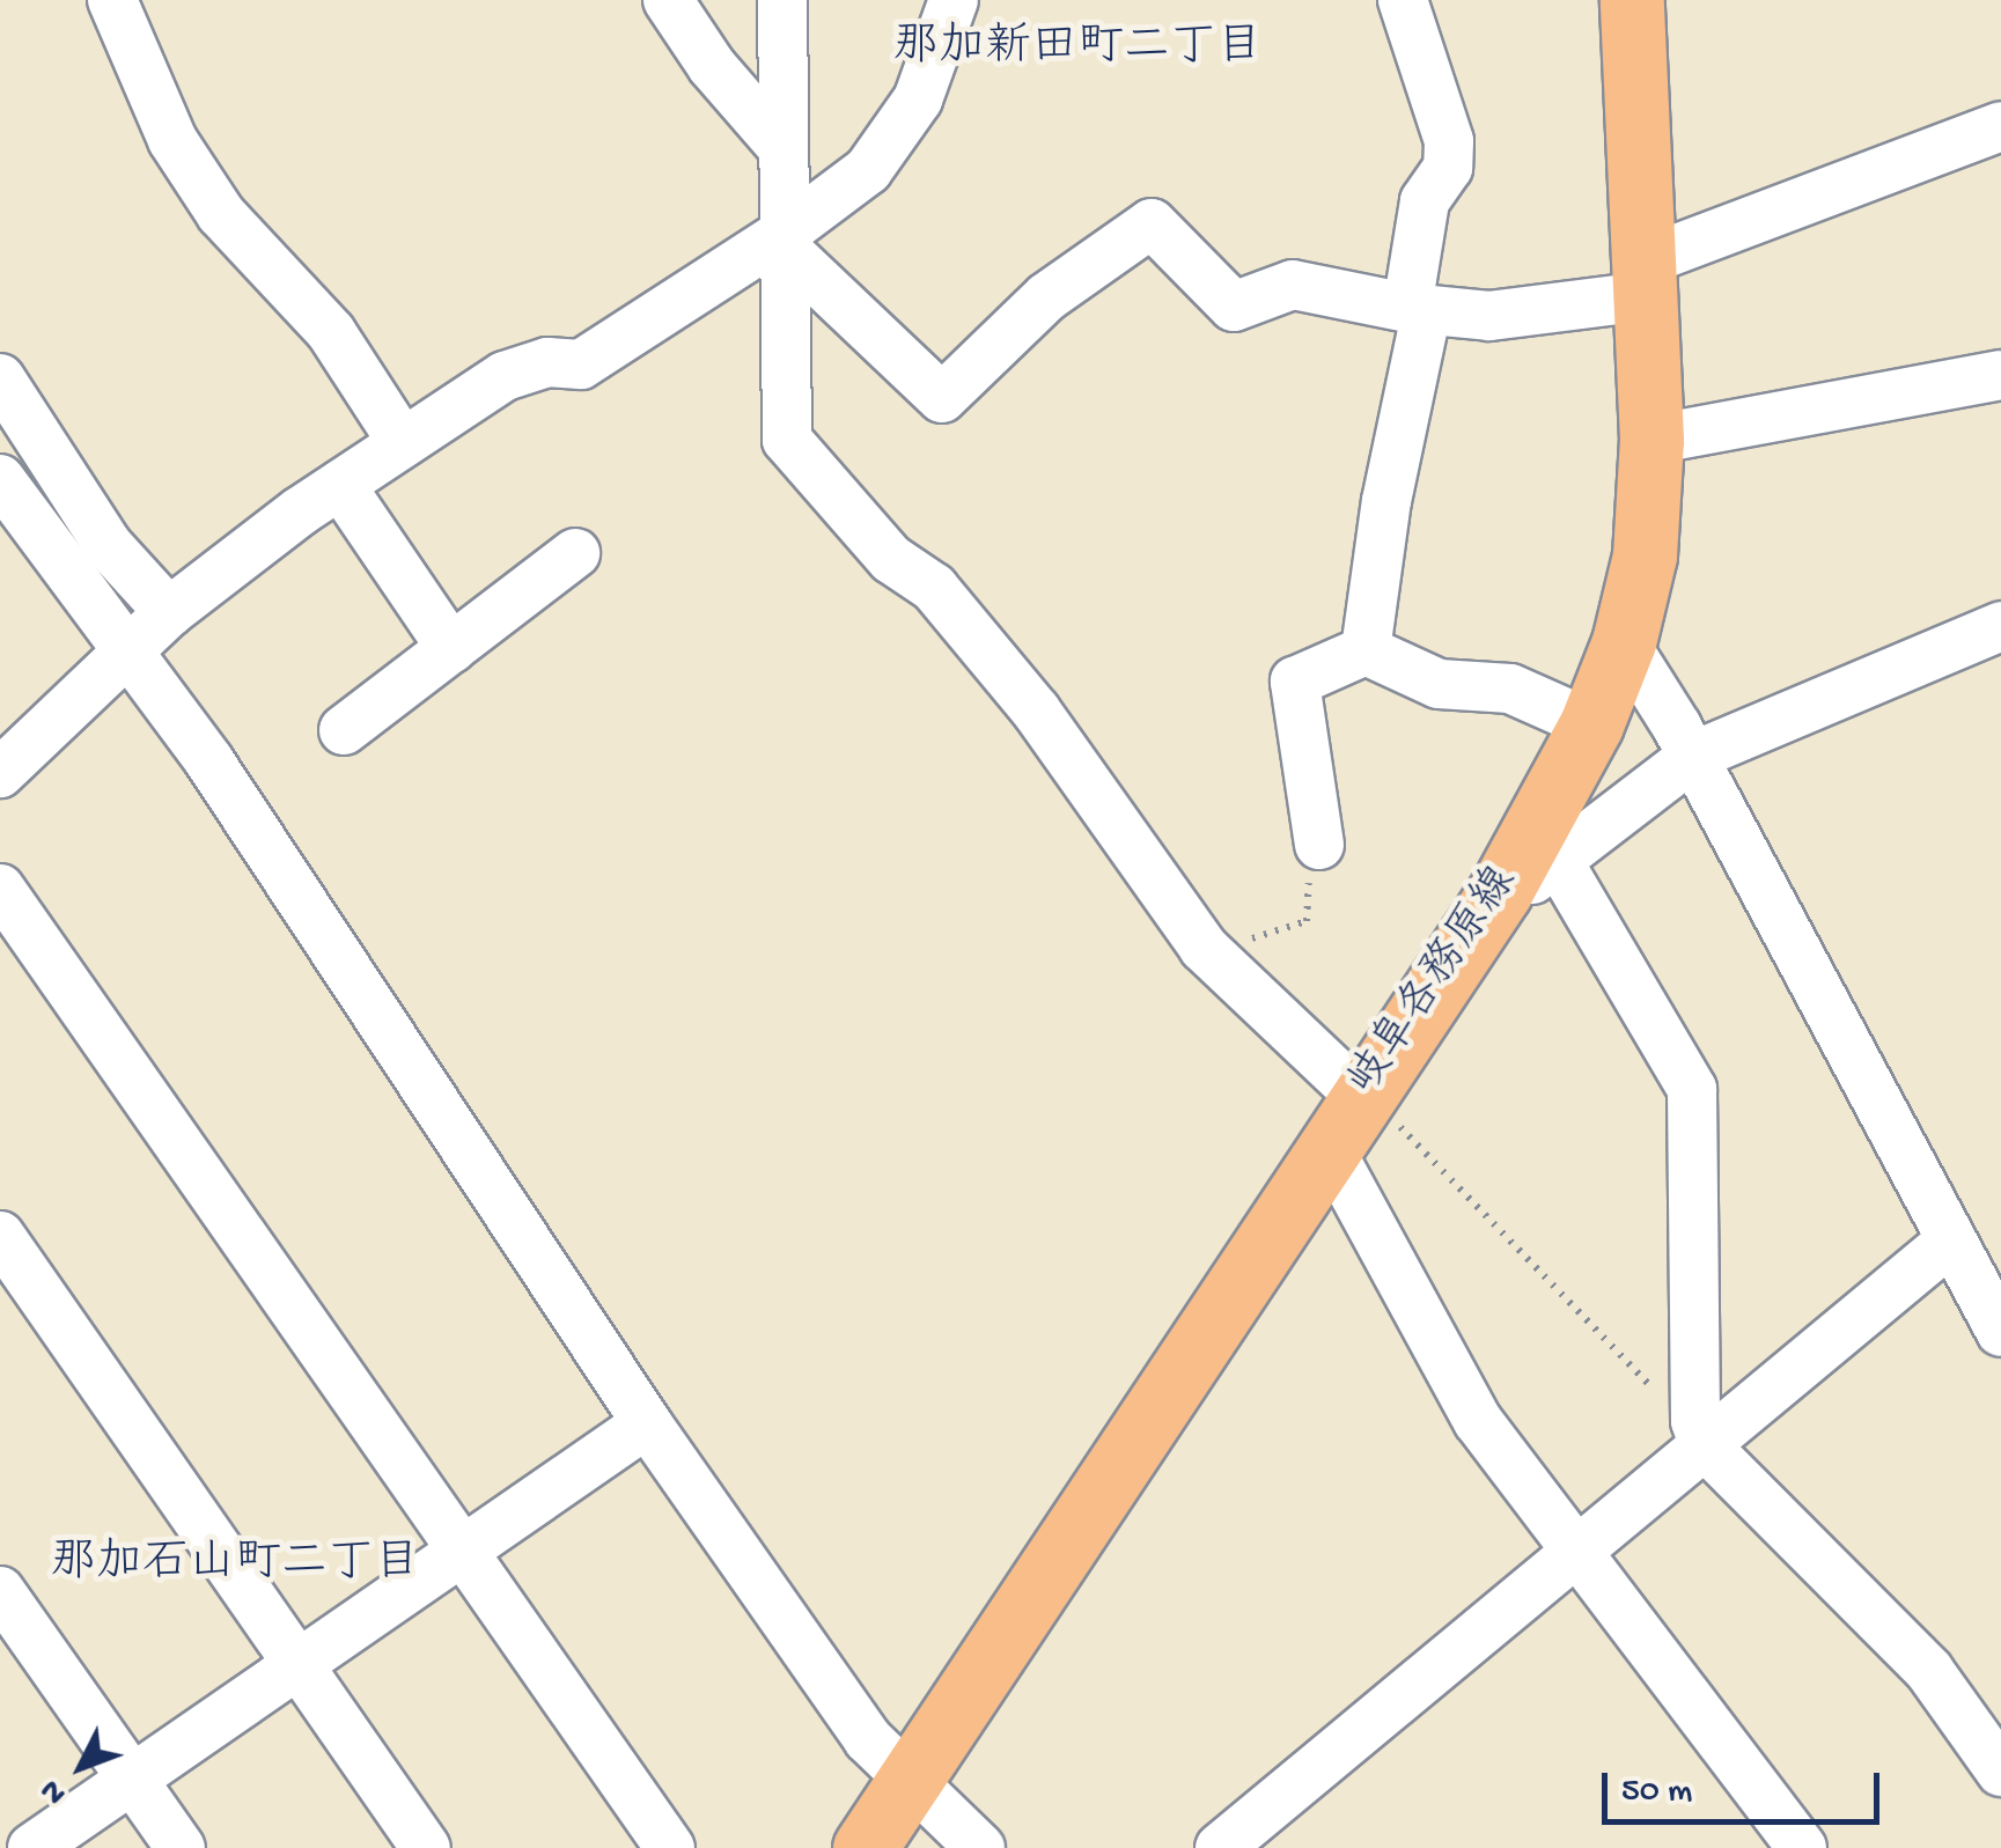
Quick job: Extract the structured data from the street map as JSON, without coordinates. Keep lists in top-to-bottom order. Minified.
{"streets":{"main road":["岐阜各務原線"]},"districts":["那加新田町二丁目","那加石山町二丁目"],"scale_bar":"50 m","north":"bottom left"}
